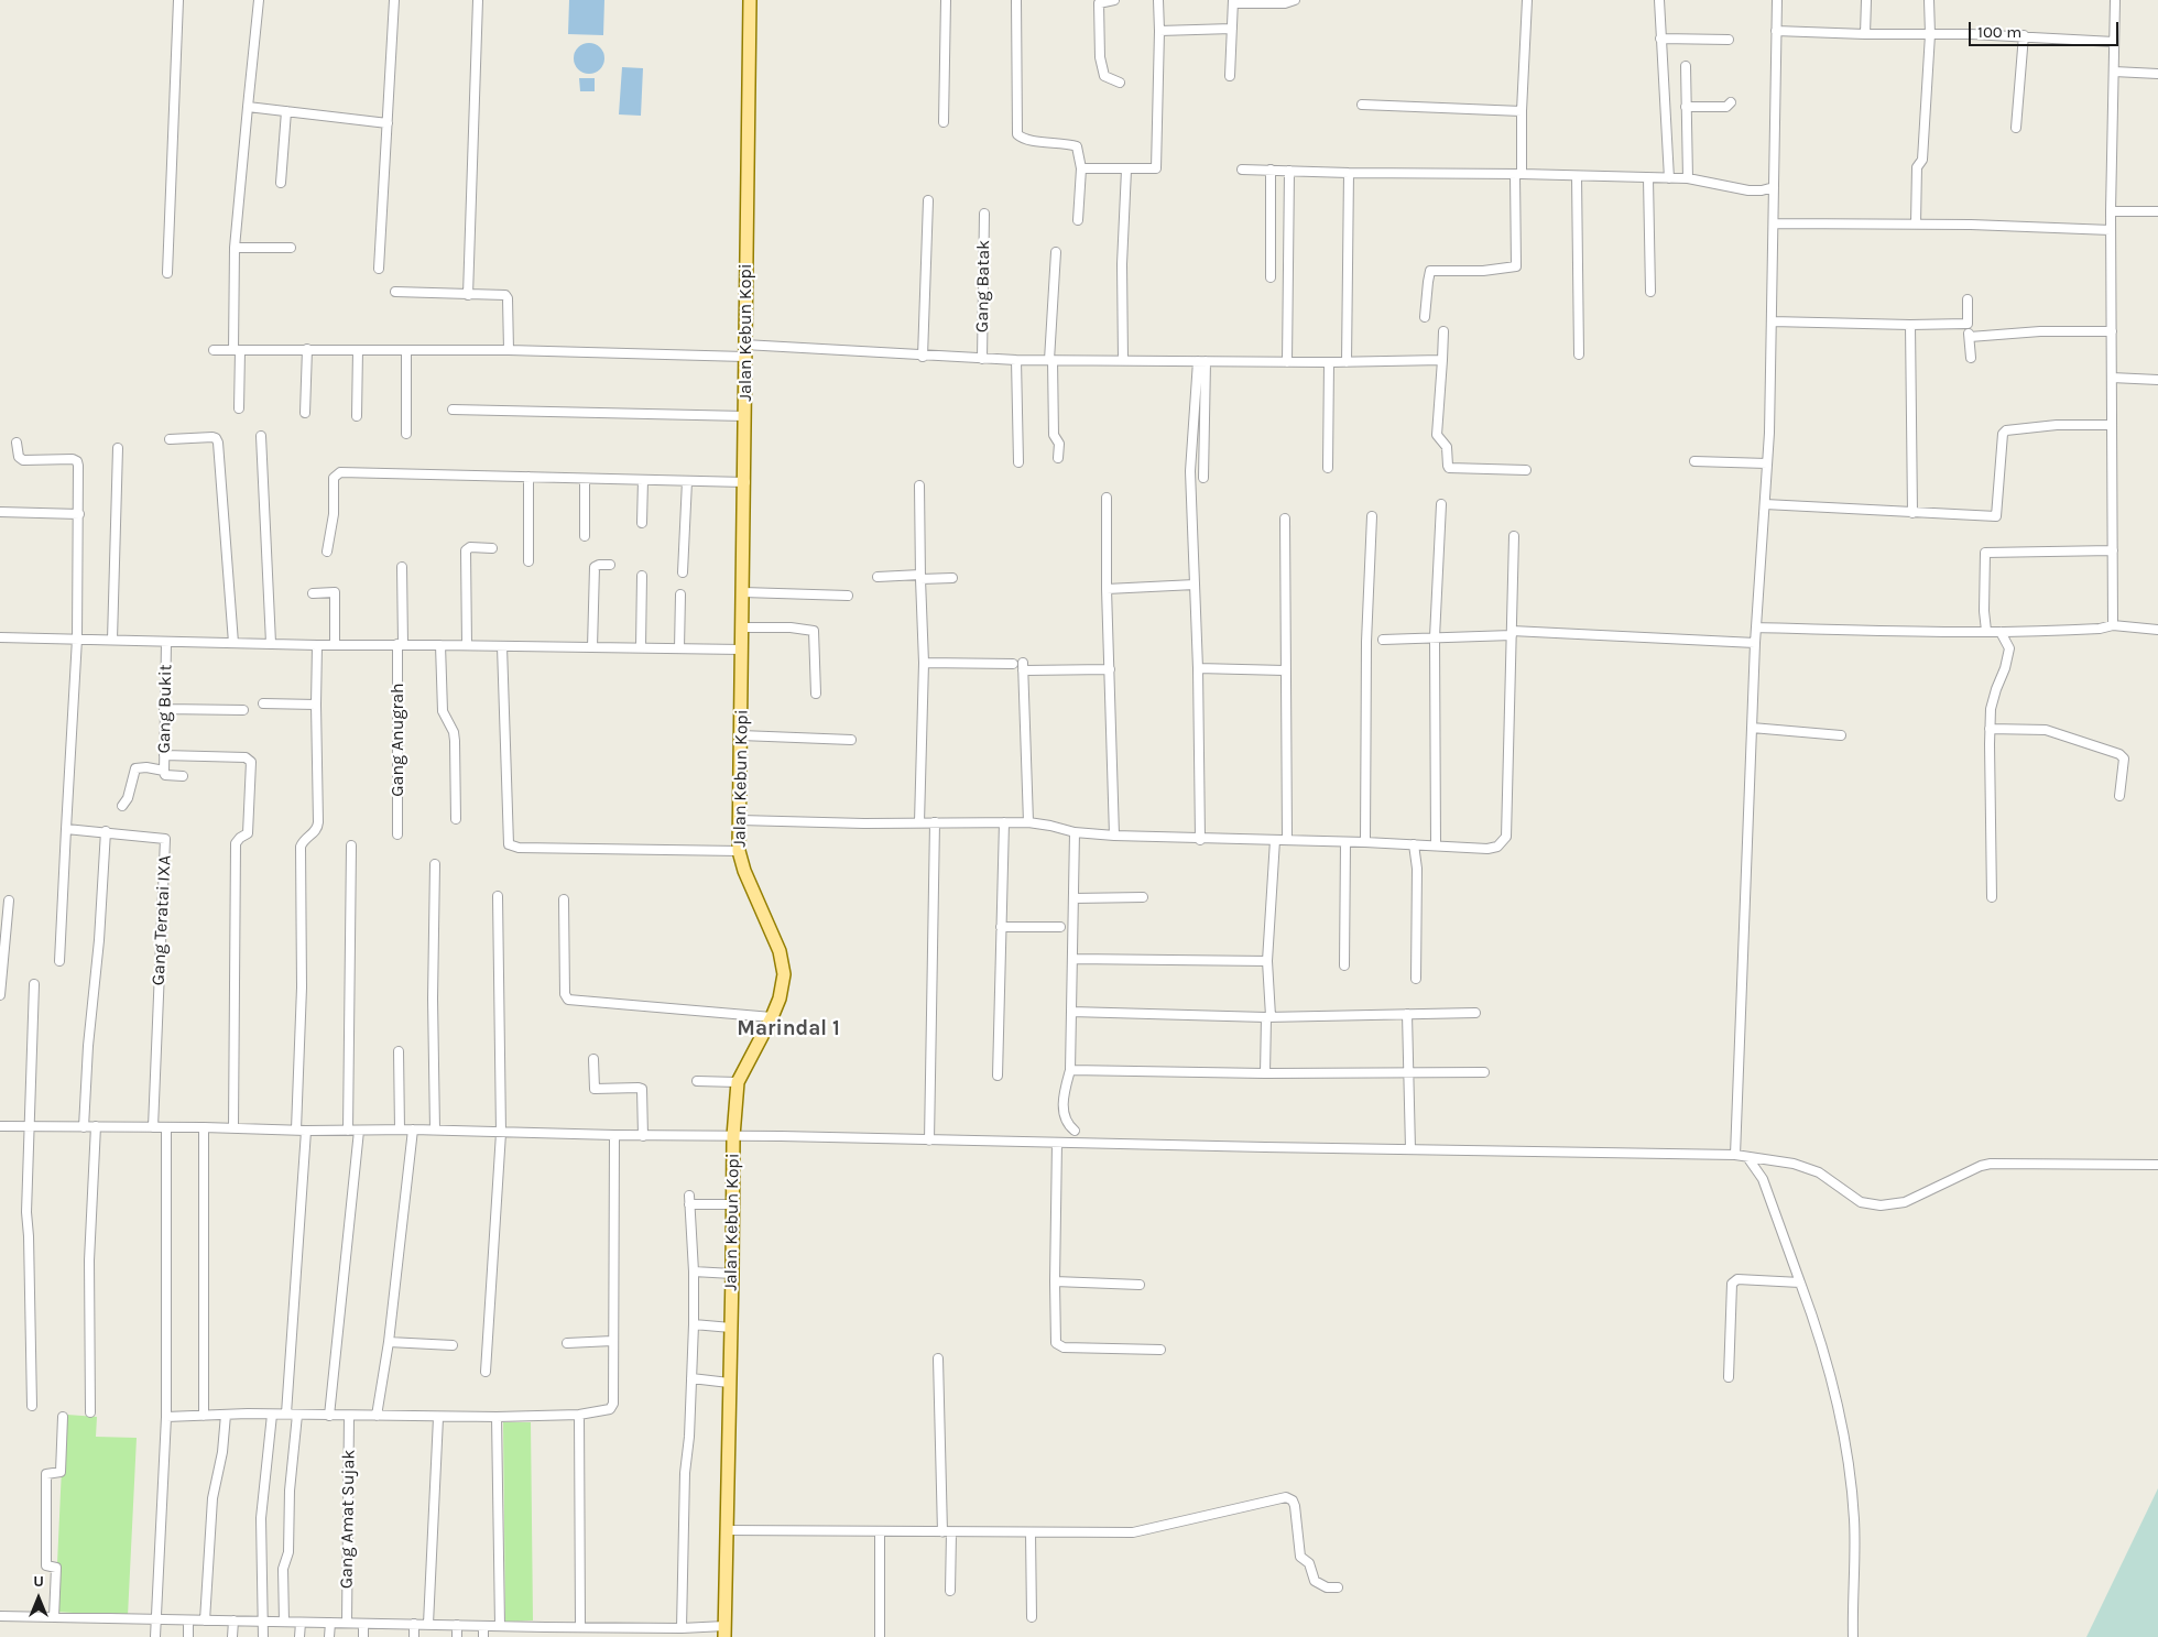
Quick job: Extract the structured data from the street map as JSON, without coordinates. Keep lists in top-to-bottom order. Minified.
{"streets":{"main road":["Jalan Kebun Kopi"],"street":["Gang Batak","Gang Bukit","Gang Anugrah","Gang Teratai IXA","Gang Amat Sujak"]},"districts":["Marindal 1"],"scale_bar":"100 m","north":"top"}
